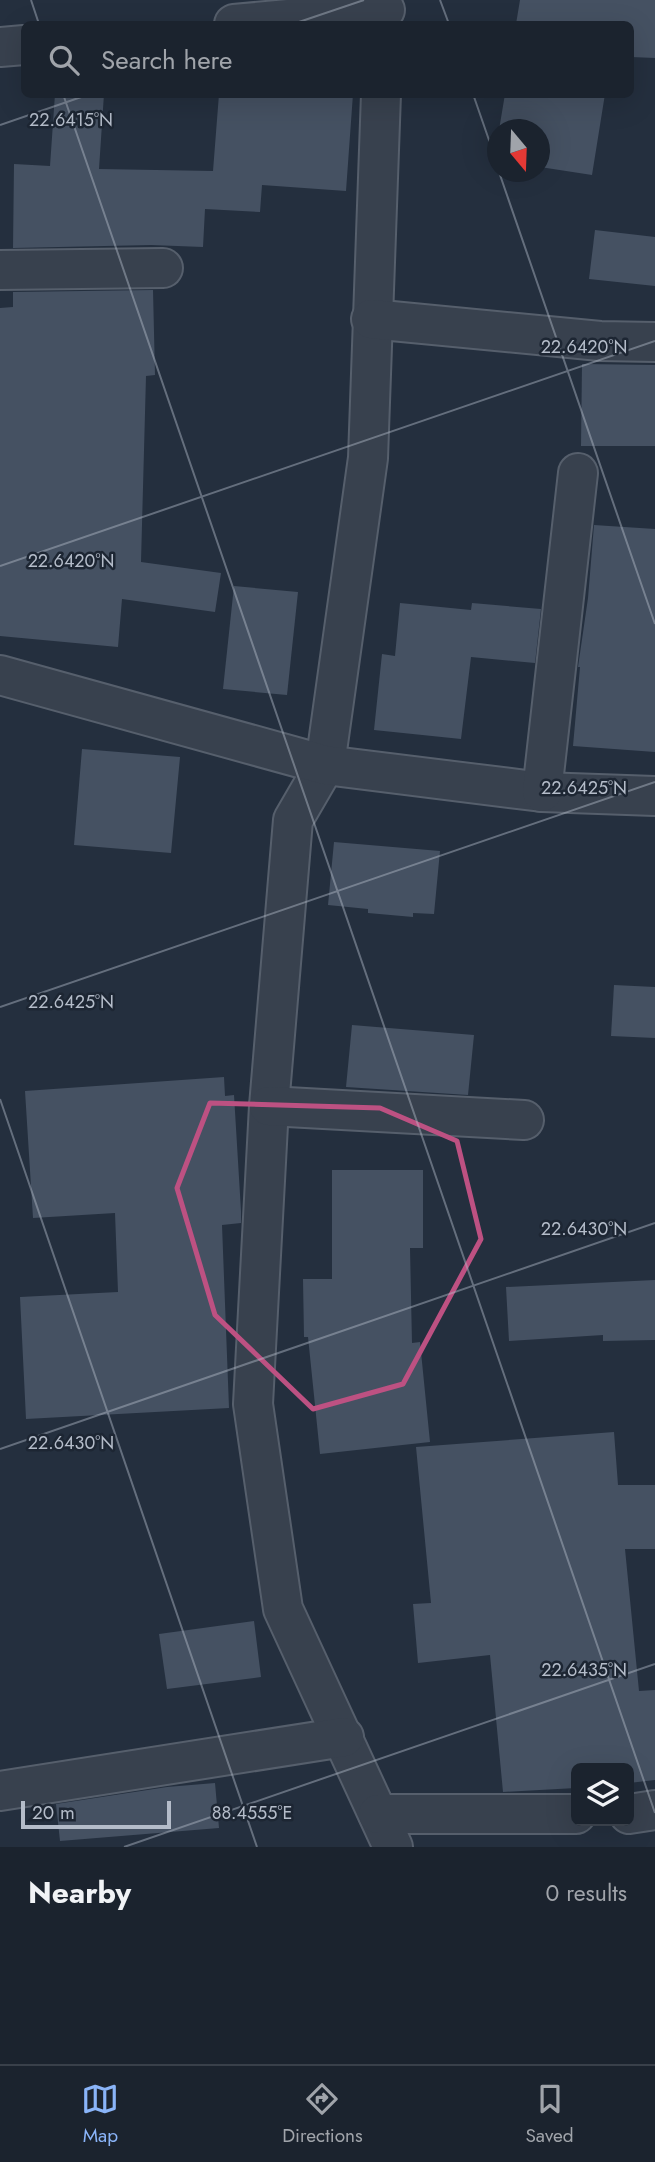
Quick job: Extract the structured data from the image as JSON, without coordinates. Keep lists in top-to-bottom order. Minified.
{"scale_bar":"20 m","north":"bottom","page":{"search":"Search here","scale":"20 m","heading":["Nearby","0 results"],"nav":["Map","Directions","Saved"]},"coordinates":["22.6415°N","22.6420°N","22.6425°N","22.6430°N","22.6435°N","88.4555°E"]}
